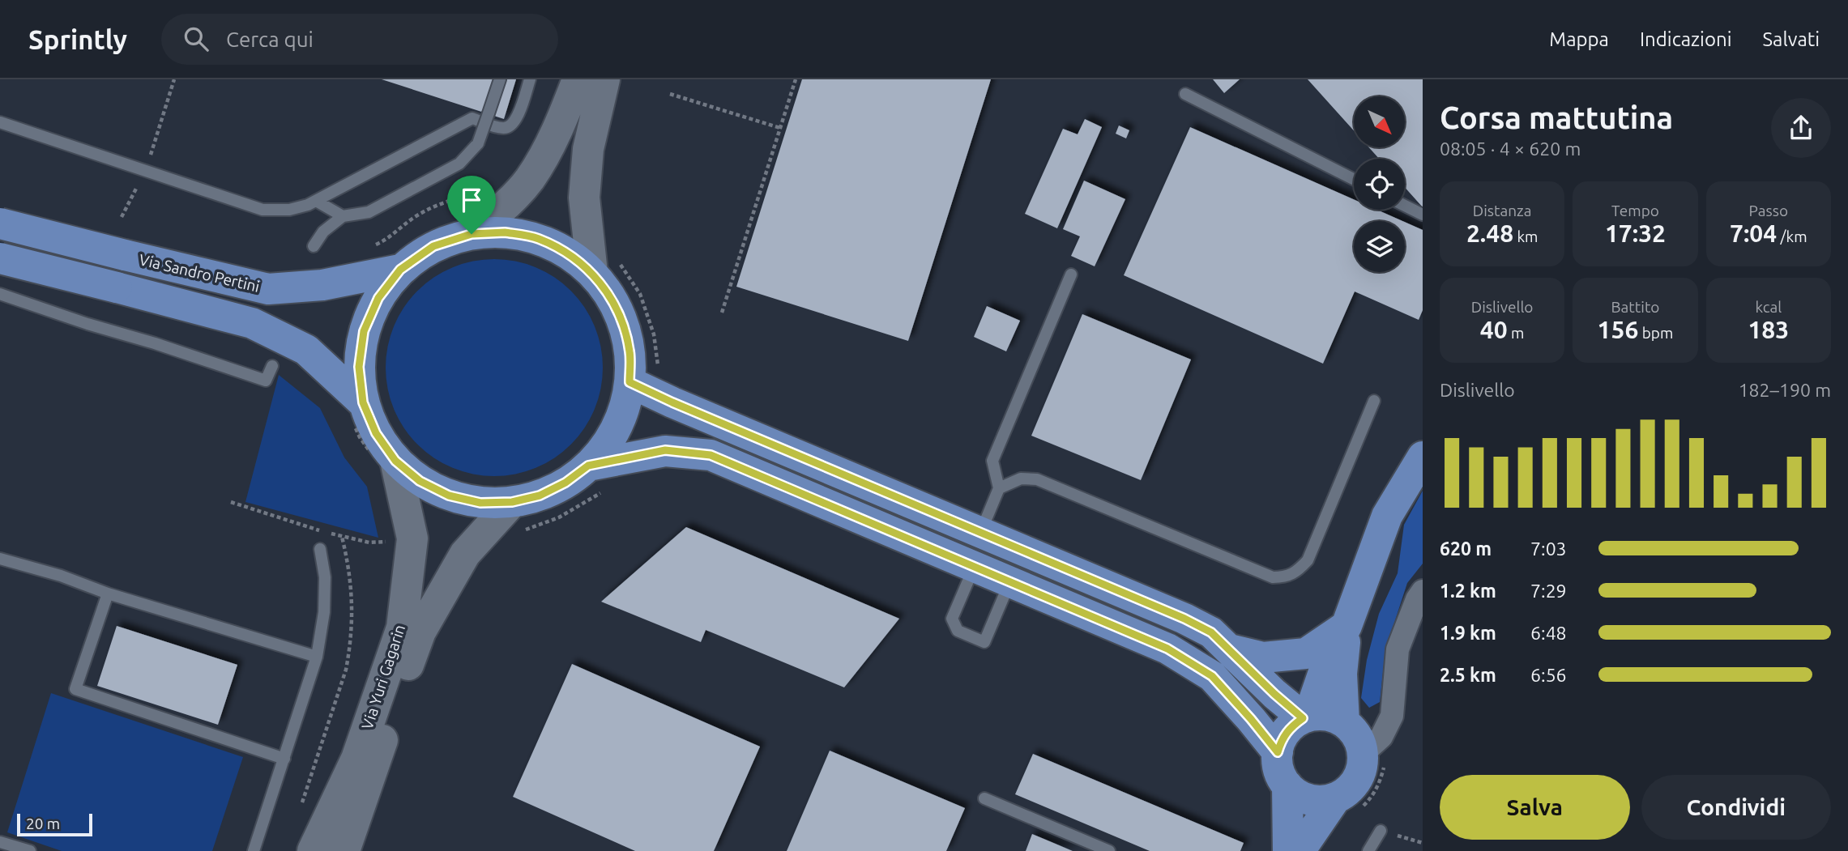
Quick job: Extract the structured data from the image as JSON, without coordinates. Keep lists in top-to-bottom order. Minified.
{"streets":{"main road":["Via Sandro Pertini","Via Yuri Gagarin"]},"scale_bar":"20 m","north":"bottom right","page":{"header":"Sprintly","search":"Cerca qui","nav":["Mappa","Indicazioni","Salvati"],"heading":["Corsa mattutina","08:05 · 4 × 620 m"],"stats":[["Distanza","2.48 km"],["Tempo","17:32"],["Passo","7:04 /km"],["Dislivello","40 m"],["Battito","156 bpm"],["kcal","183"]],"chart":["Dislivello","182–190 m"],"list":[{"name":"620 m","note":"7:03"},{"name":"1.2 km","note":"7:29"},{"name":"1.9 km","note":"6:48"},{"name":"2.5 km","note":"6:56"}],"buttons":["Salva","Condividi"],"scale":"20 m"}}
